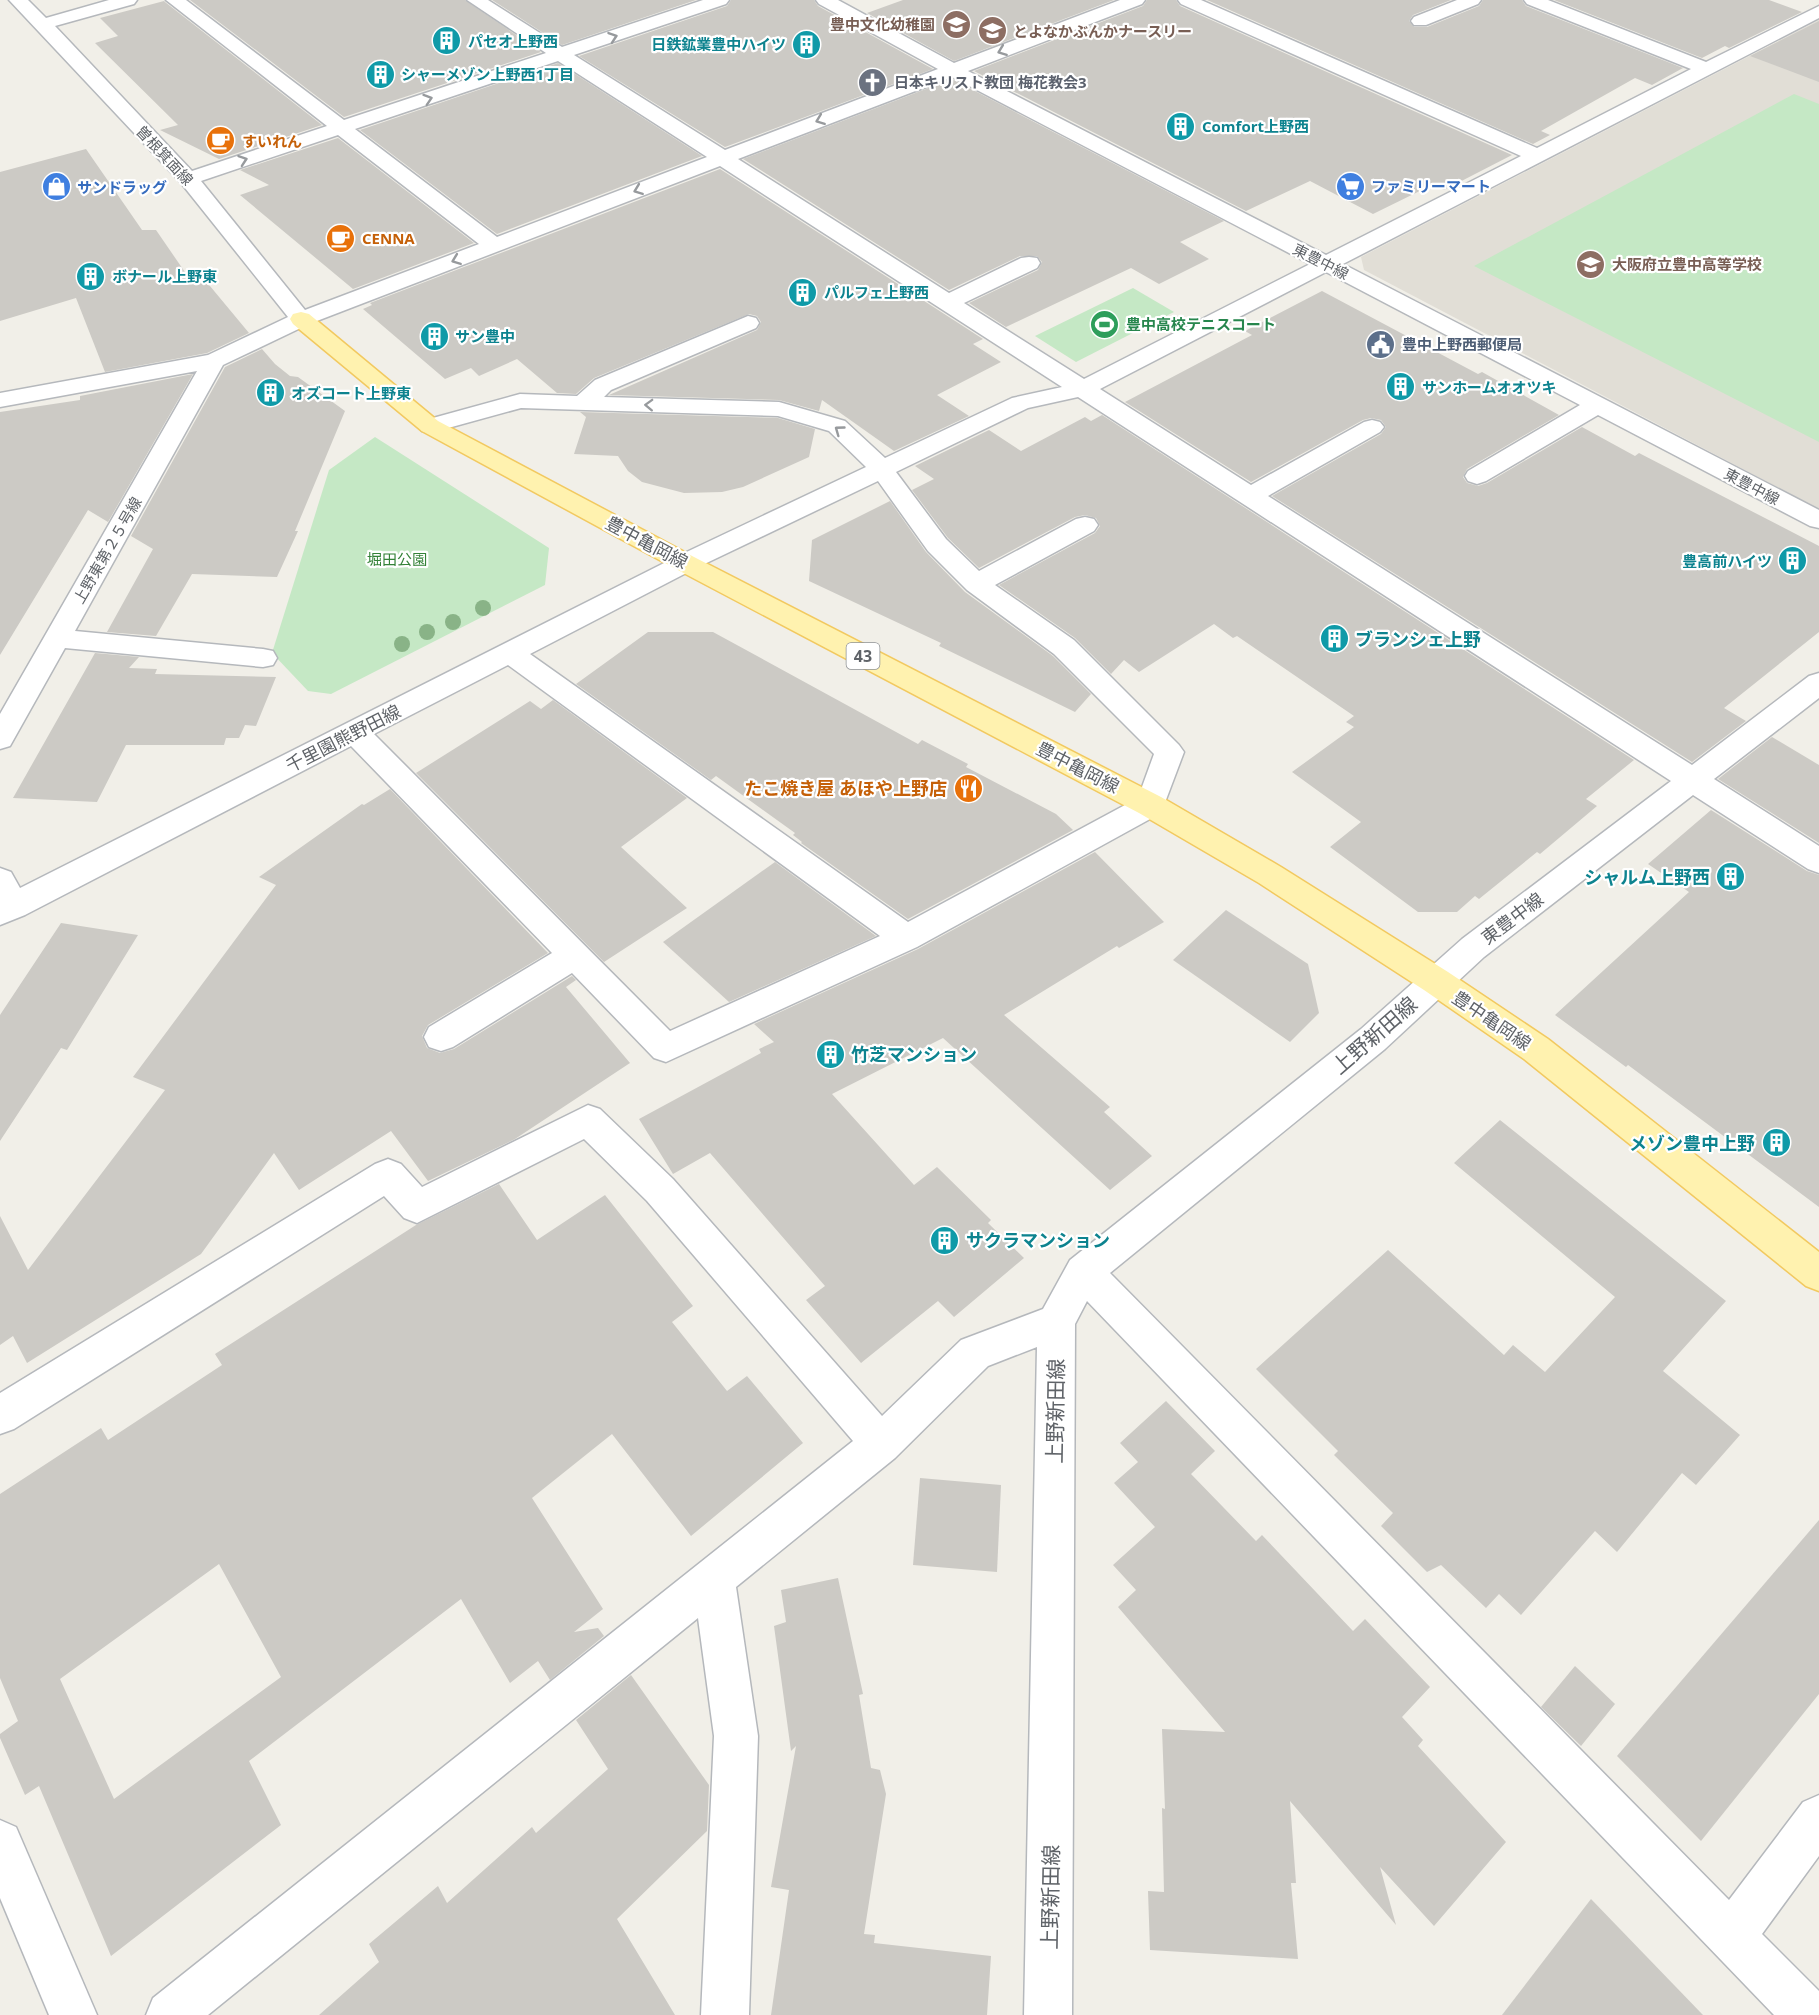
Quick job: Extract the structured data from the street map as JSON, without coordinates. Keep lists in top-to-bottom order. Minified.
{"streets":{"main road":["豊中亀岡線","43"],"street":["曽根箕面線","東豊中線","上野東第２５号線","千里園熊野田線","上野新田線"]},"crossings":[["曽根箕面線","豊中亀岡線"],["東豊中線","豊中亀岡線"],["東豊中線","千里園熊野田線"],["東豊中線","上野新田線"],["豊中亀岡線","千里園熊野田線"],["豊中亀岡線","上野新田線"]],"parks":["堀田公園"],"places":{"school or university":["豊中文化幼稚園","とよなかぶんかナースリー","大阪府立豊中高等学校"],"building":["パセオ上野西","日鉄鉱業豊中ハイツ","シャーメゾン上野西1丁目","Comfort上野西","ボナール上野東","パルフェ上野西","サン豊中","サンホームオオツキ","オズコート上野東","豊高前ハイツ","ブランシェ上野","シャルム上野西","竹芝マンション","メゾン豊中上野","サクラマンション"],"church":["日本キリスト教団 梅花教会3"],"cafe":["すいれん","CENNA"],"supermarket":["ファミリーマート"],"shop":["サンドラッグ"],"sports":["豊中高校テニスコート"],"public building":["豊中上野西郵便局"],"restaurant":["たこ焼き屋 あほや上野店"]}}
